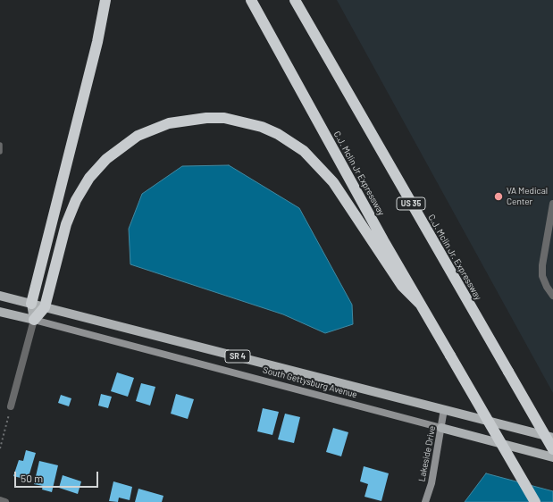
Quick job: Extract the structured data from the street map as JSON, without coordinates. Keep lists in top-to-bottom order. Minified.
{"streets":{"highway":["C.J. Mclin Jr Expressway","US 35","C.J. Mclin Jr. Expressway"],"main road":["SR 4","South Gettysburg Avenue","Lakeside Drive"]},"crossings":[["South Gettysburg Avenue","Lakeside Drive"]],"places":["VA Medical Center"],"scale_bar":"50 m"}
